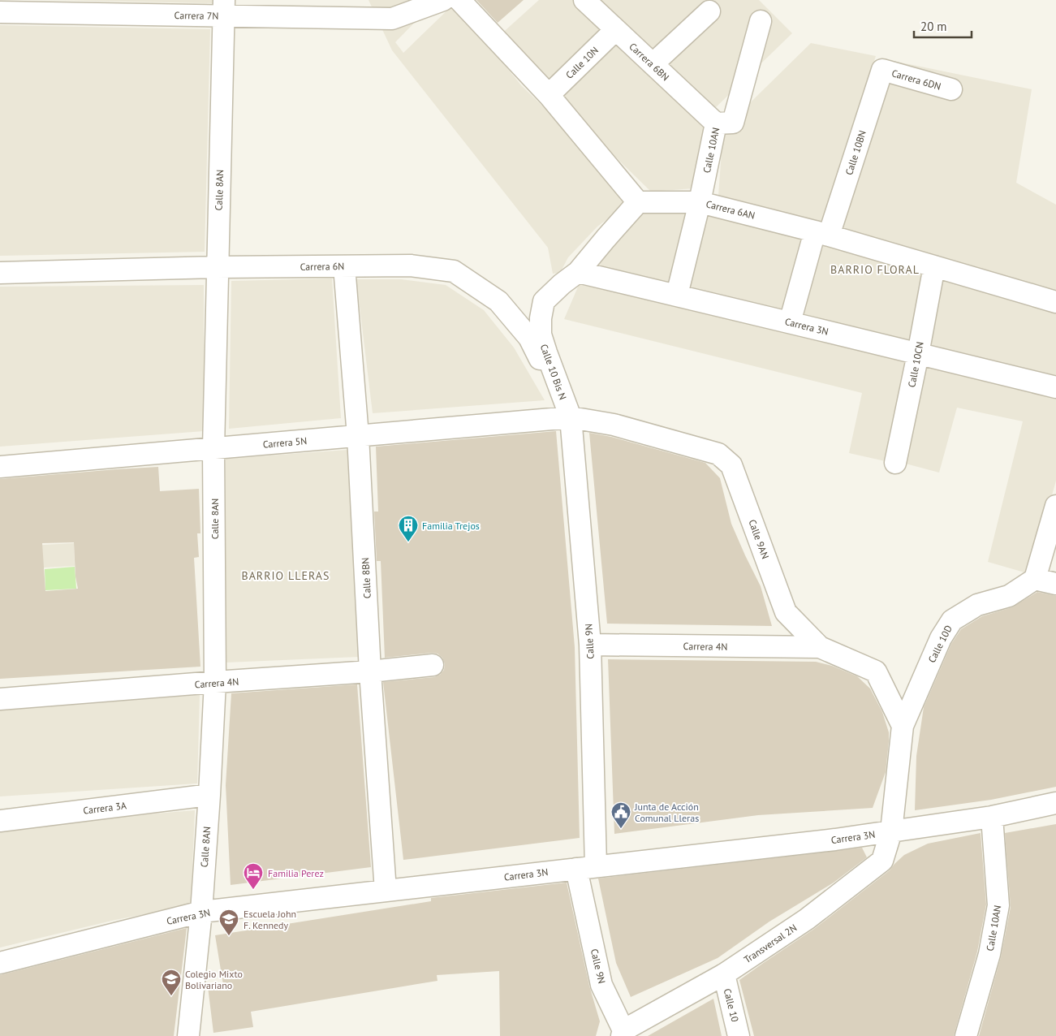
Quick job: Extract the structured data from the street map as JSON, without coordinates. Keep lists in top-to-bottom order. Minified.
{"streets":{"street":["Carrera 7N","Carrera 6BN","Calle 10N","Carrera 6DN","Calle 10AN","Calle 10BN","Calle 8AN","Carrera 6AN","Carrera 6N","Carrera 3N","Calle 10CN","Calle 10 Bis N","Carrera 5N","Calle 9AN","Calle 8BN","Calle 9N","Calle 10D","Carrera 4N","Carrera 3A","Transversal 2N","Calle 10"]},"crossings":[["Carrera 7N","Calle 8AN"],["Carrera 6BN","Calle 10N"],["Carrera 6BN","Calle 10AN"],["Carrera 6DN","Calle 10BN"],["Calle 10AN","Carrera 6AN"],["Calle 10AN","Carrera 3N"],["Calle 10BN","Carrera 6AN"],["Calle 10BN","Carrera 3N"],["Calle 8AN","Carrera 6N"],["Calle 8AN","Carrera 3N"],["Calle 8AN","Carrera 5N"],["Calle 8AN","Carrera 4N"],["Calle 8AN","Carrera 3A"],["Carrera 6AN","Calle 10CN"],["Carrera 6N","Calle 10 Bis N"],["Carrera 6N","Carrera 5N"],["Carrera 6N","Calle 9AN"],["Carrera 6N","Calle 8BN"],["Carrera 6N","Calle 9N"],["Carrera 3N","Calle 10CN"],["Carrera 3N","Calle 10 Bis N"],["Carrera 3N","Calle 8BN"],["Carrera 3N","Calle 9N"],["Carrera 3N","Calle 10D"],["Carrera 3N","Transversal 2N"],["Calle 10 Bis N","Carrera 5N"],["Calle 10 Bis N","Calle 9AN"],["Calle 10 Bis N","Calle 9N"],["Carrera 5N","Calle 9AN"],["Carrera 5N","Calle 8BN"],["Carrera 5N","Calle 9N"],["Calle 9AN","Calle 9N"],["Calle 9AN","Calle 10D"],["Calle 9AN","Carrera 4N"],["Calle 8BN","Carrera 4N"],["Calle 9N","Carrera 4N"],["Calle 9N","Transversal 2N"],["Calle 10D","Transversal 2N"],["Transversal 2N","Calle 10"]],"districts":["BARRIO FLORAL","BARRIO LLERAS"],"places":{"building":["Familia Trejos"],"public building":["Junta de Acción Comunal Lleras"],"hotel":["Familia Perez"],"school or university":["Escuela John F. Kennedy","Colegio Mixto Bolivariano"]},"scale_bar":"20 m"}
